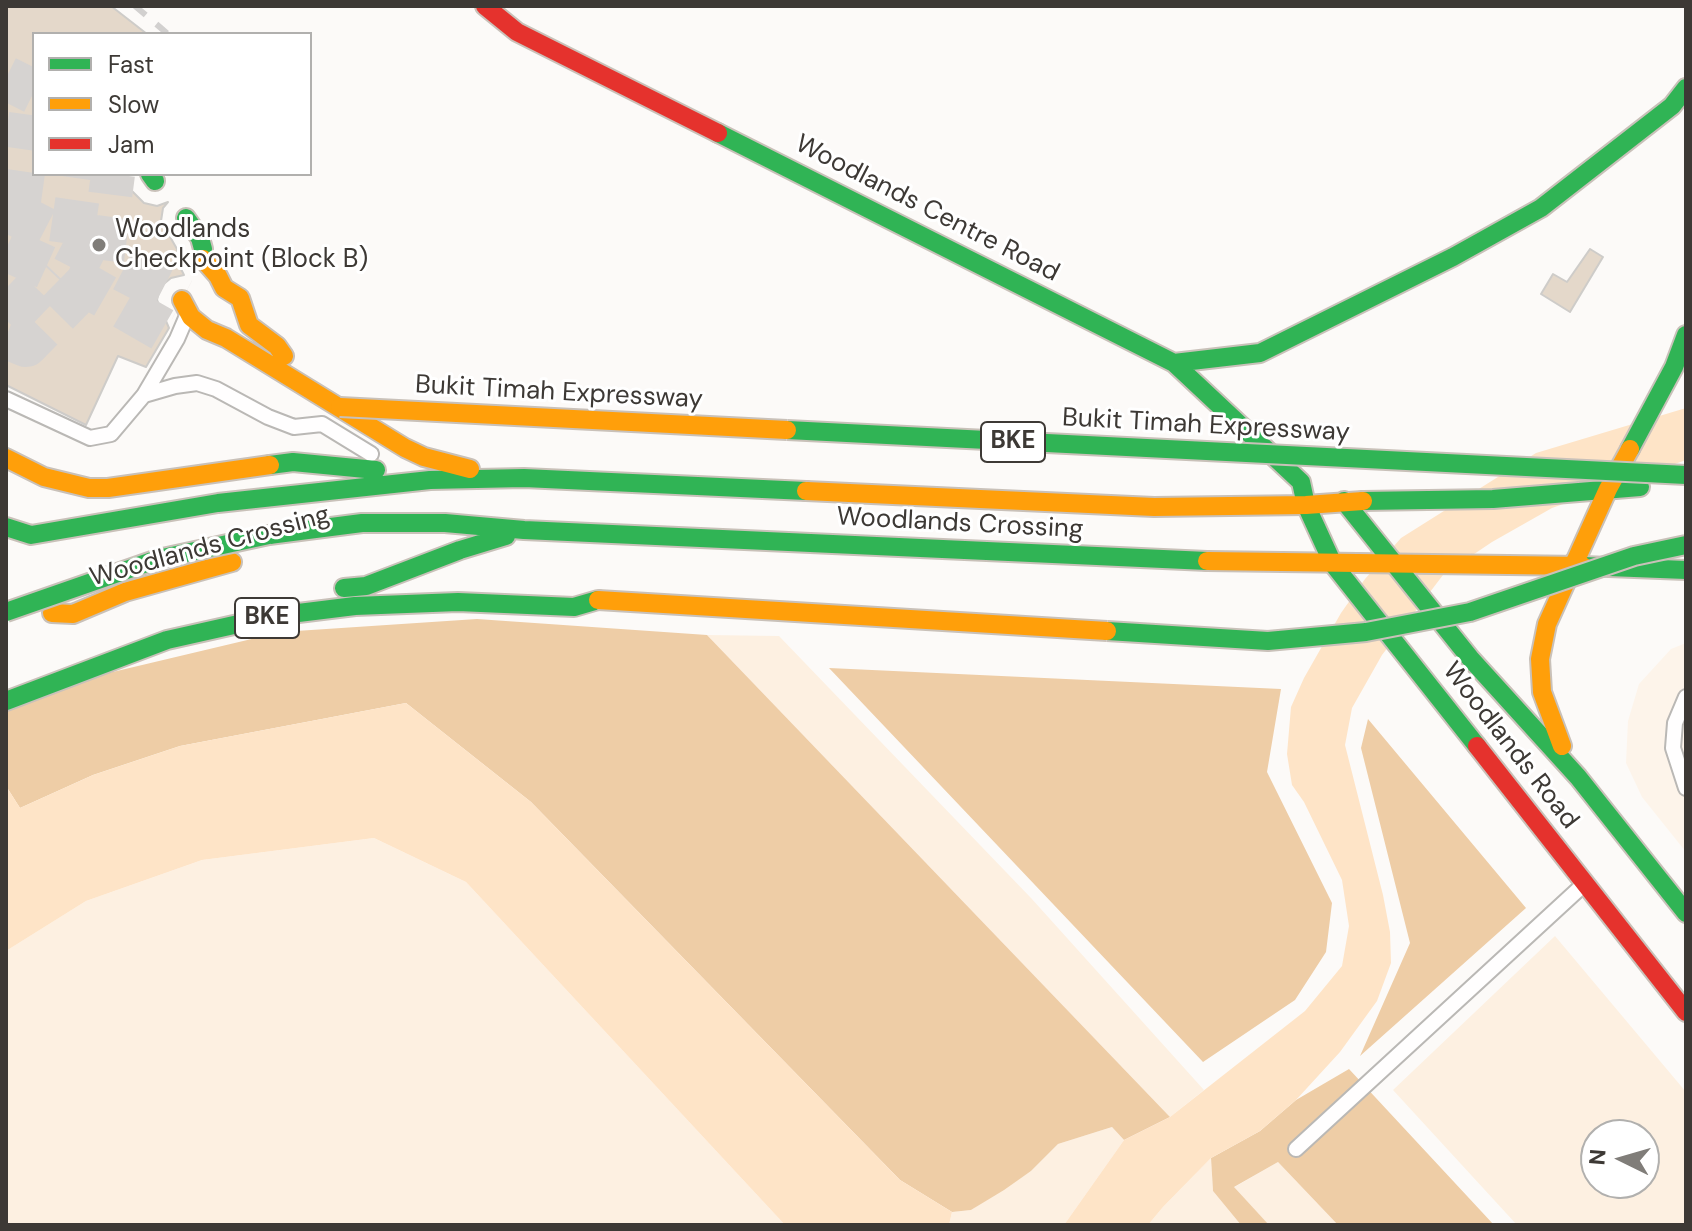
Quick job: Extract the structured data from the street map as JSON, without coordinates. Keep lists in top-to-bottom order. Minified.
{"streets":{"main road":["Woodlands Centre Road","Bukit Timah Expressway","BKE","Woodlands Crossing","Woodlands Road"]},"crossings":[["Woodlands Centre Road","Woodlands Crossing"],["Woodlands Centre Road","Woodlands Road"],["Bukit Timah Expressway","Woodlands Crossing"],["BKE","Woodlands Crossing"],["Woodlands Crossing","Woodlands Road"]],"places":["Woodlands Checkpoint (Block B)"],"legend":["Fast","Slow","Jam"],"north":"left"}
